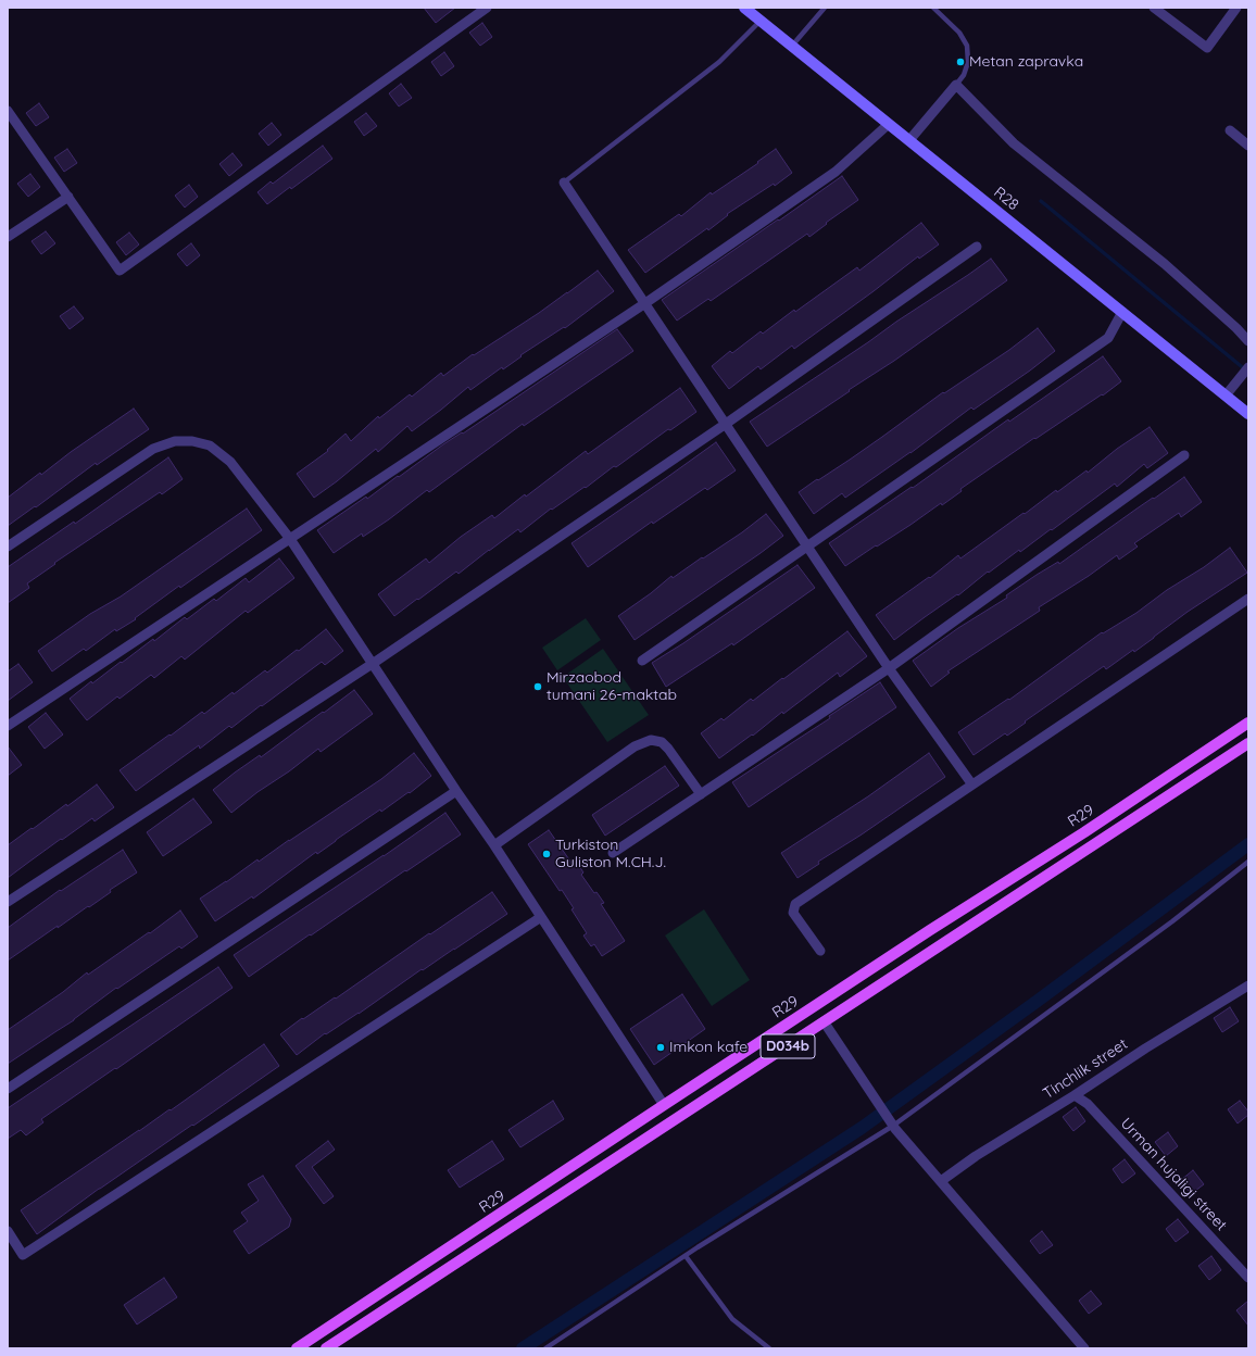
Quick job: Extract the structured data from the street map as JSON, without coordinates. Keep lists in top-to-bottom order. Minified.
{"streets":{"main road":["R28","R29","D034b"],"street":["Tinchlik street","Urman hujaligi street"]},"crossings":[["Tinchlik street","Urman hujaligi street"]],"places":["Metan zapravka","Mirzaobod tumani 26-maktab","Turkiston Guliston M.CH.J.","Imkon kafe"]}
